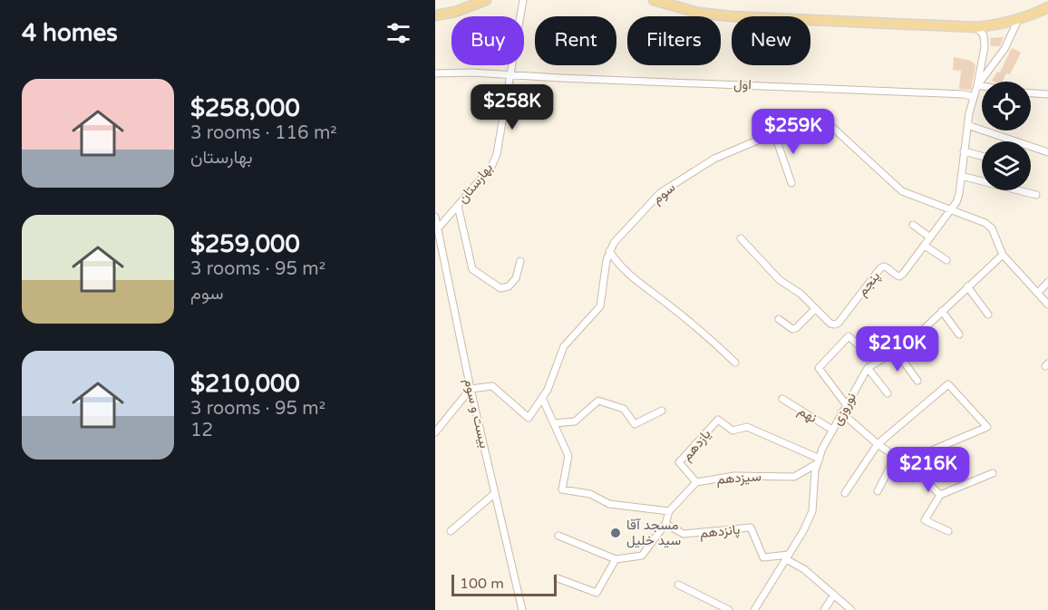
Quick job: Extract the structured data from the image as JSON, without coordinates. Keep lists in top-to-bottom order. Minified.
{"streets":{"street":["اول","بهارستان","سوم","پنجم","نوروزی","بیست و سوم","نهم","یازدهم","سیزدهم","پانزدهم"]},"crossings":[["اول","بهارستان"],["بهارستان","بیست و سوم"],["سوم","پنجم"],["سوم","نوروزی"],["سوم","بیست و سوم"],["نوروزی","نهم"],["نوروزی","یازدهم"],["نوروزی","سیزدهم"],["نوروزی","پانزدهم"],["یازدهم","سیزدهم"]],"places":["مسجد آقا سید خلیل"],"scale_bar":"100 m","page":{"heading":"4 homes","chip":["Buy","Rent","Filters","New"],"list":[{"name":"$258,000","note":"3 rooms · 116 m² · بهارستان"},{"name":"$259,000","note":"3 rooms · 95 m² · سوم"},{"name":"$210,000","note":"3 rooms · 95 m² · 12"}],"price":["$258K","$259K","$210K","$216K"],"scale":"100 m"}}
